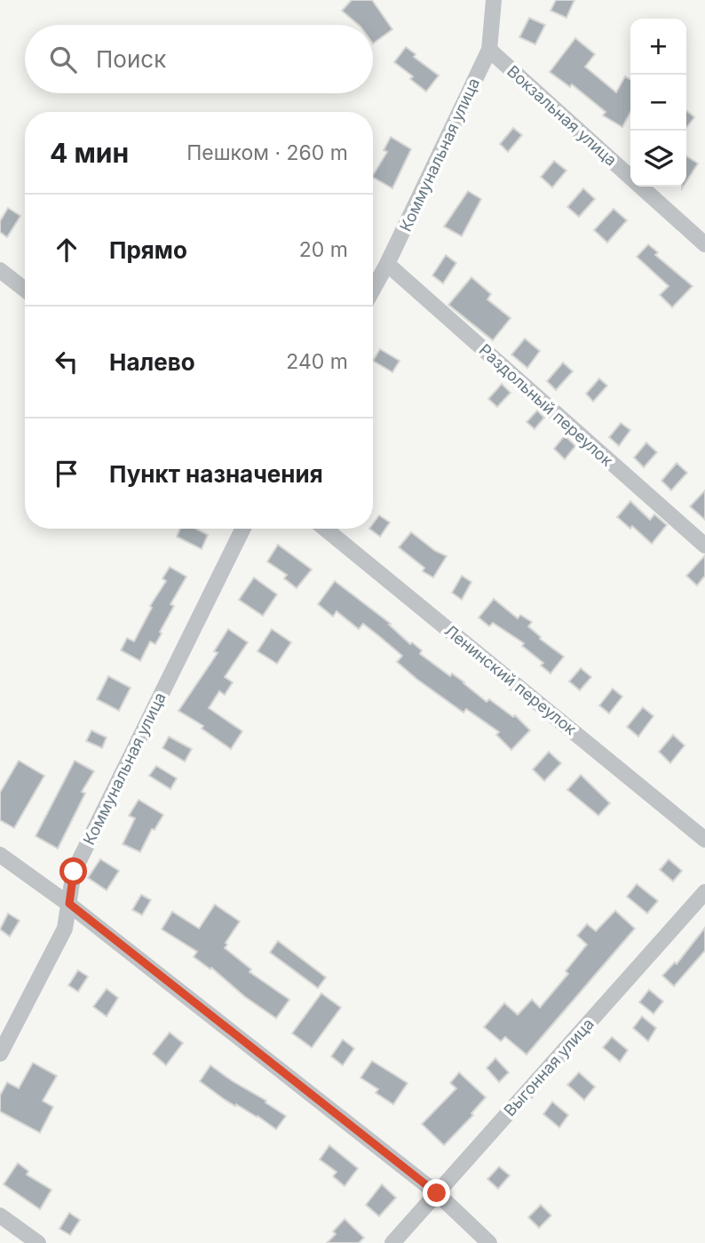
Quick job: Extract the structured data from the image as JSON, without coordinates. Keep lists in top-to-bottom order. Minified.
{"streets":{"street":["Вокзальная улица","Коммунальная улица","Раздольный переулок","Ленинский переулок","Выгонная улица"]},"crossings":[["Вокзальная улица","Коммунальная улица"],["Коммунальная улица","Раздольный переулок"]],"page":{"map_buttons":["+","−"],"search":"Поиск","heading":["4 мин","Пешком · 260 m"],"list":[["Прямо","20 m"],["Налево","240 m"],"Пункт назначения"]}}
